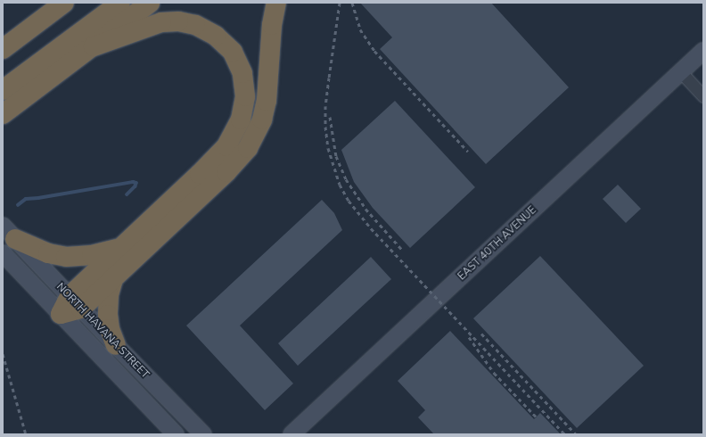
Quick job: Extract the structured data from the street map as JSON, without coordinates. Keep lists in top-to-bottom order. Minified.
{"streets":{"street":["EAST 40TH AVENUE","NORTH HAVANA STREET"]}}
